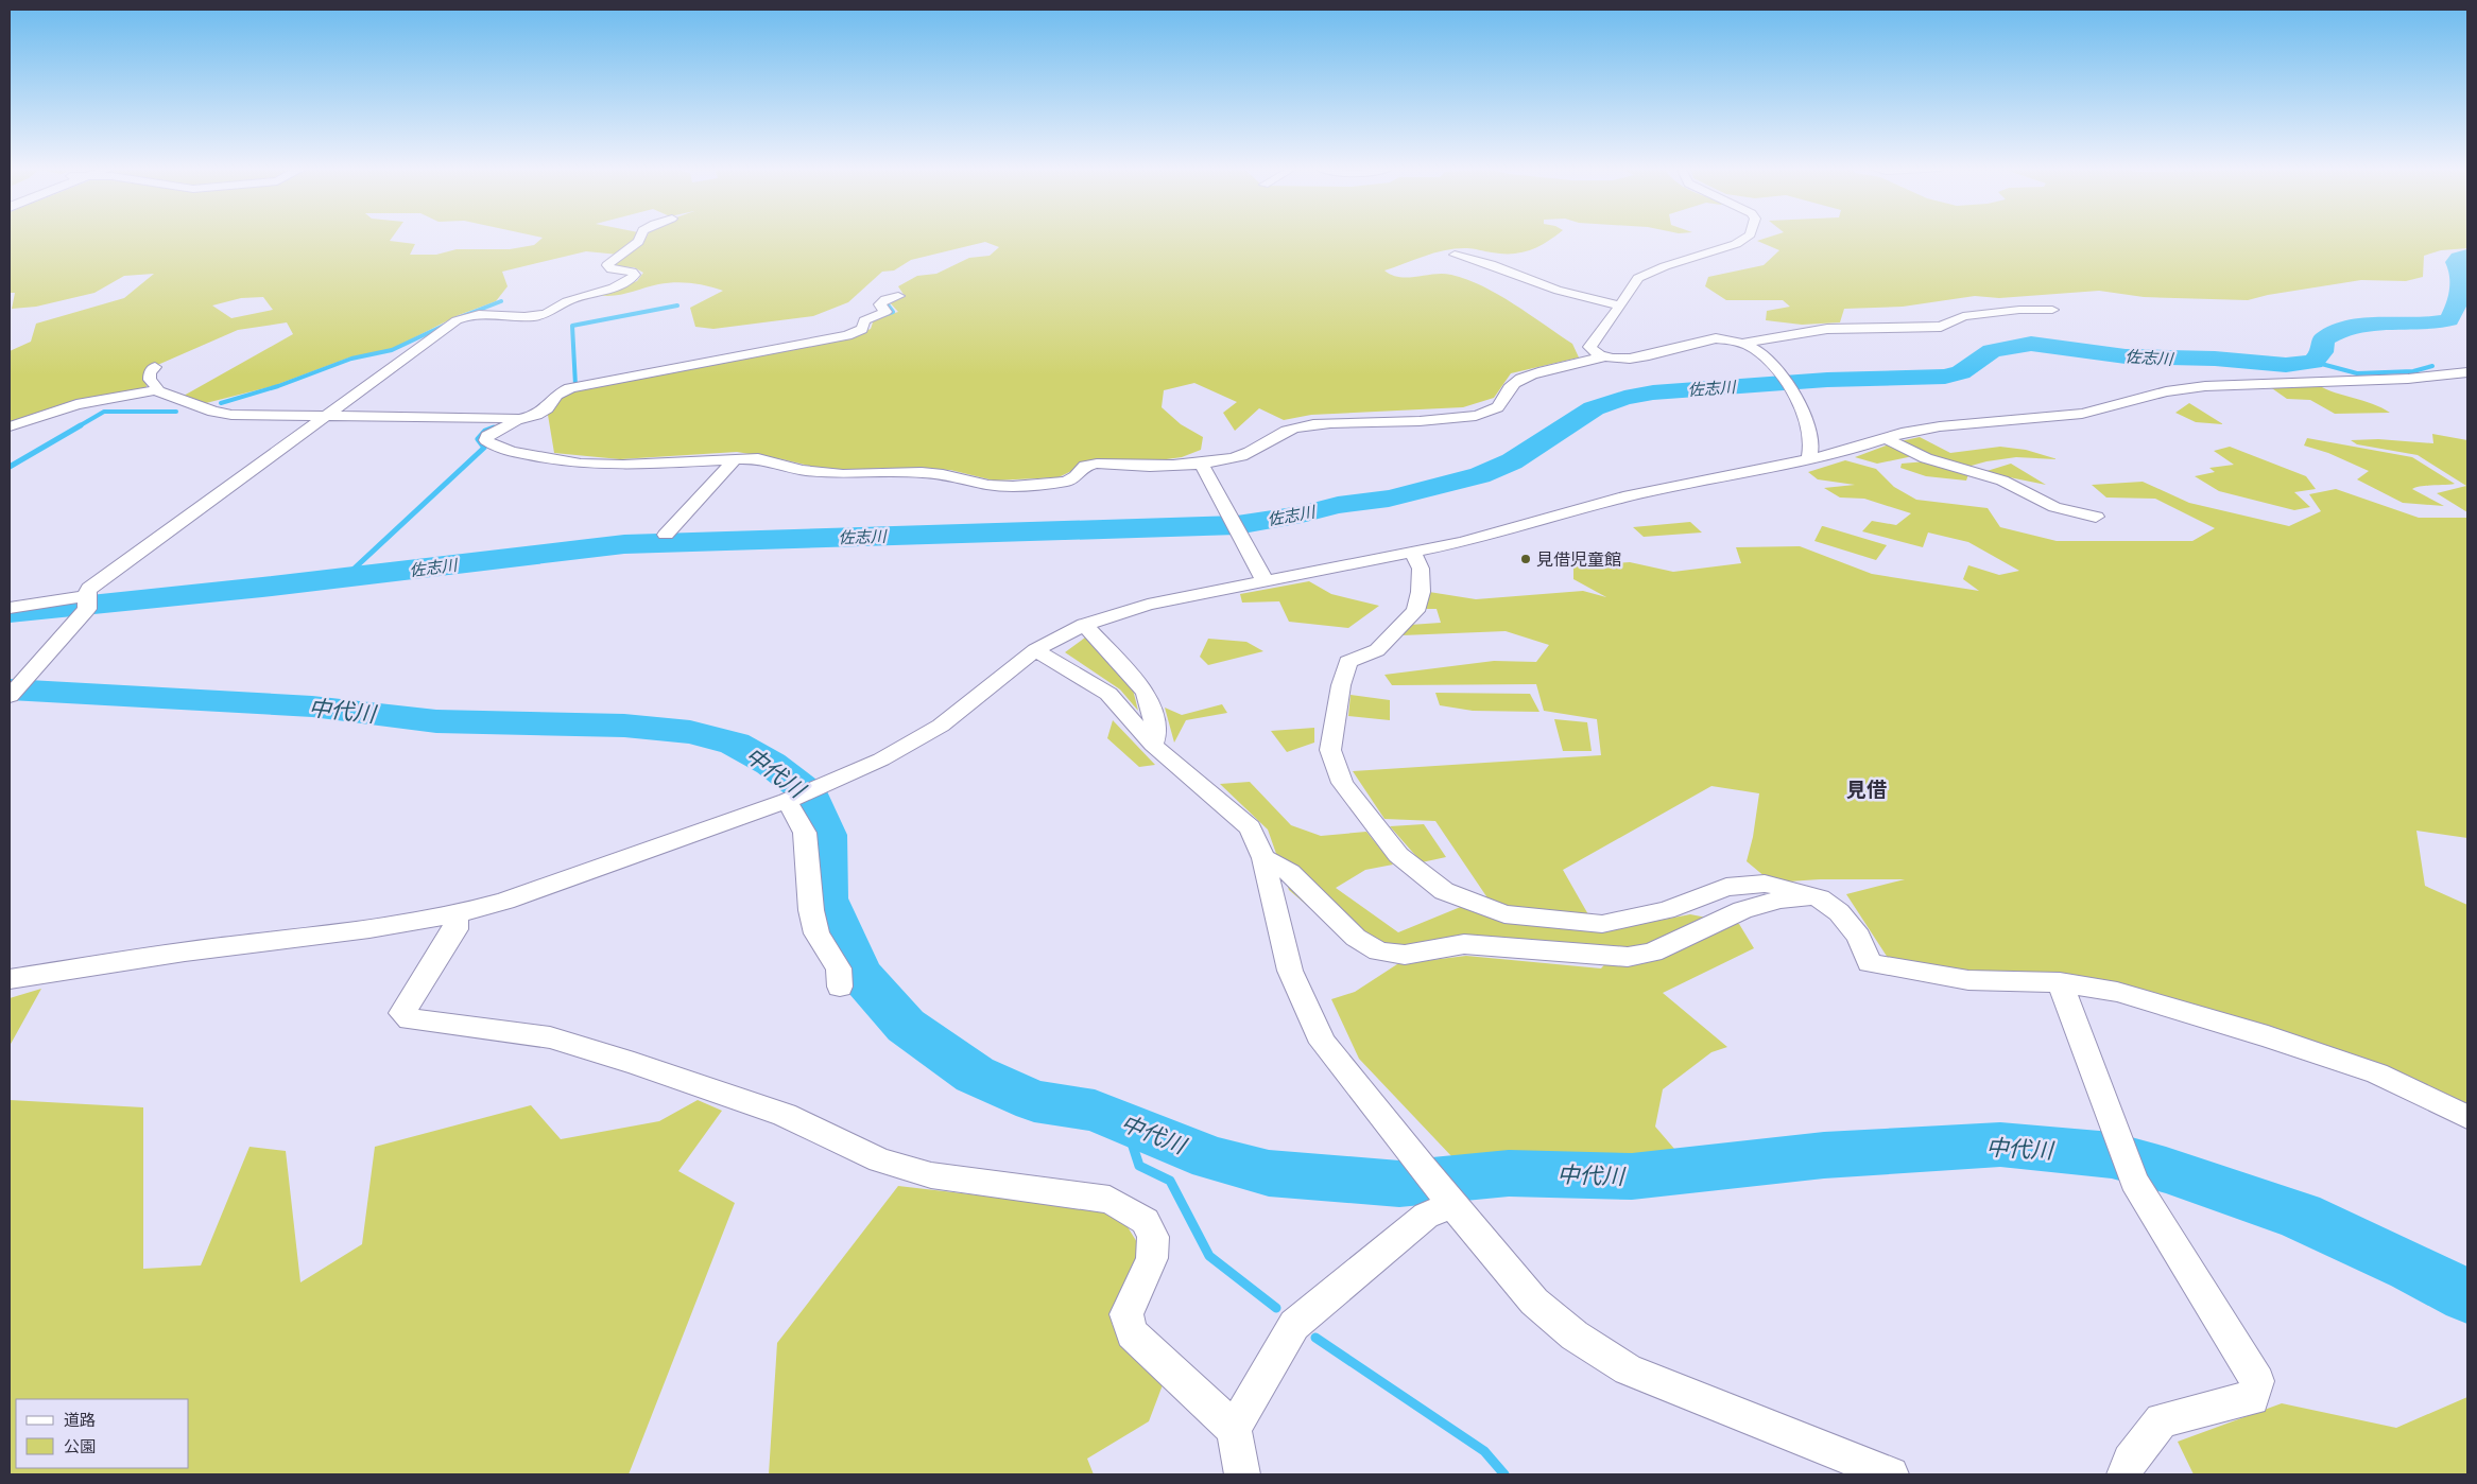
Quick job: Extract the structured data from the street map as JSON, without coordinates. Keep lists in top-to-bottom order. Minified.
{"districts":["見借"],"water":["佐志川","中代川"],"places":["見借児童館"],"legend":["道路","公園"]}
